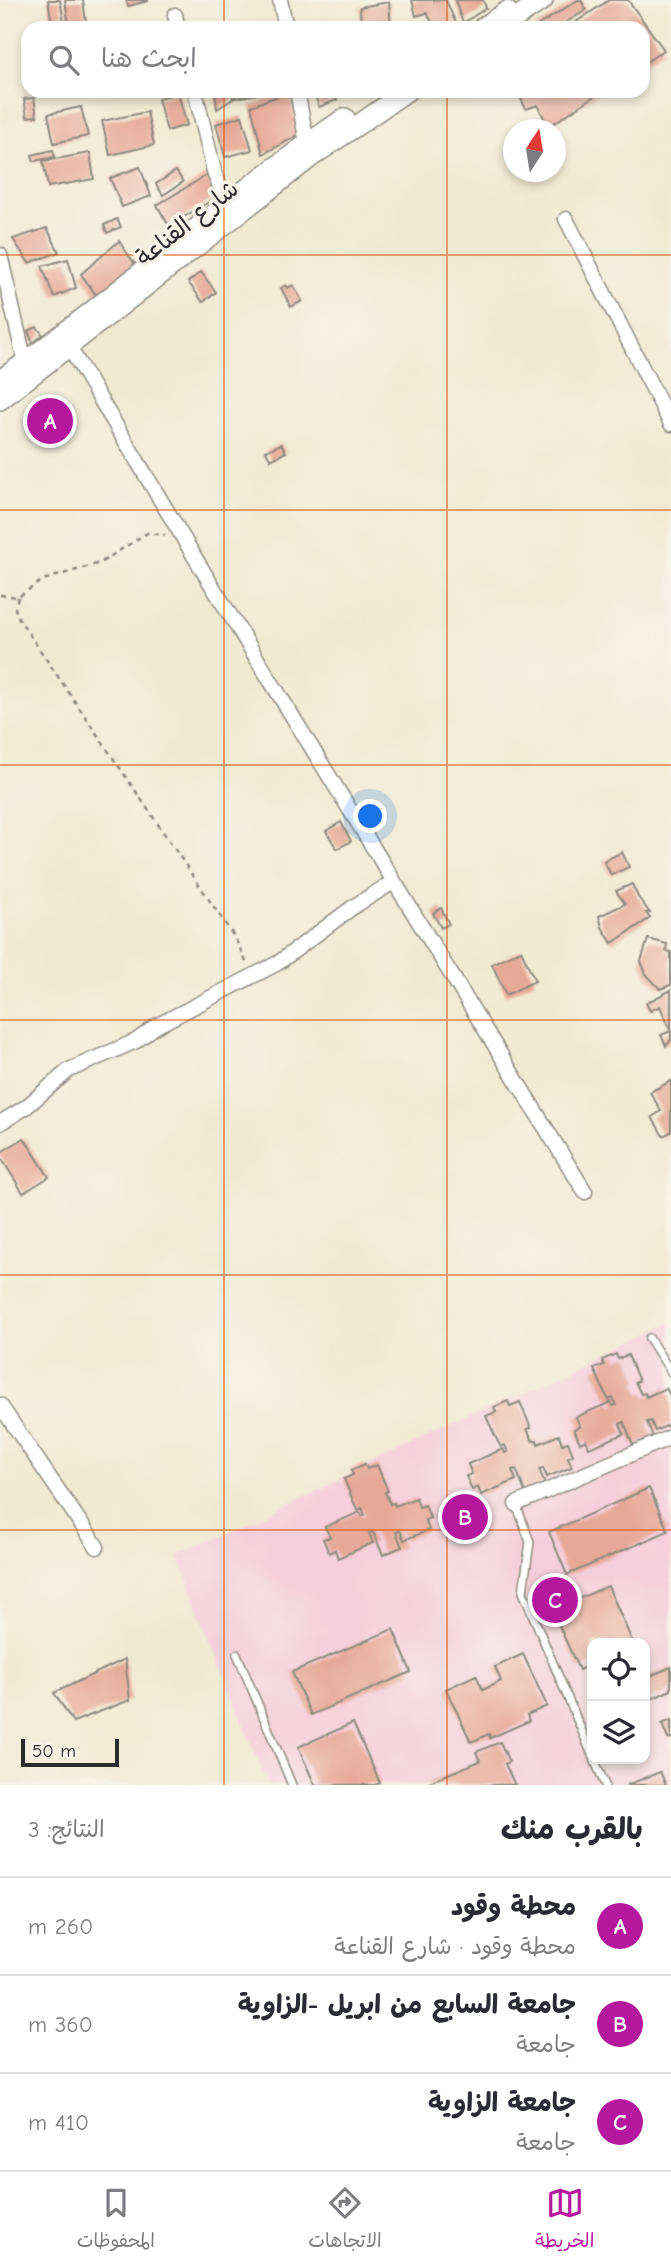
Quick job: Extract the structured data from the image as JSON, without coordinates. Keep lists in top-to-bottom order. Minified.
{"streets":{"street":["شارع القناعة"]},"scale_bar":"50 m","north":"top","page":{"search":"ابحث هنا","pins":["A","B","C"],"scale":"50 m","heading":["بالقرب منك","النتائج: 3"],"list":[{"mark":"A","name":"محطة وقود","note":"محطة وقود · شارع القناعة","value":"260 m"},{"mark":"B","name":"جامعة السابع من ابريل -الزاوية","note":"جامعة","value":"360 m"},{"mark":"C","name":"جامعة الزاوية","note":"جامعة","value":"410 m"}],"nav":["الخريطة","الاتجاهات","المحفوظات"]}}
